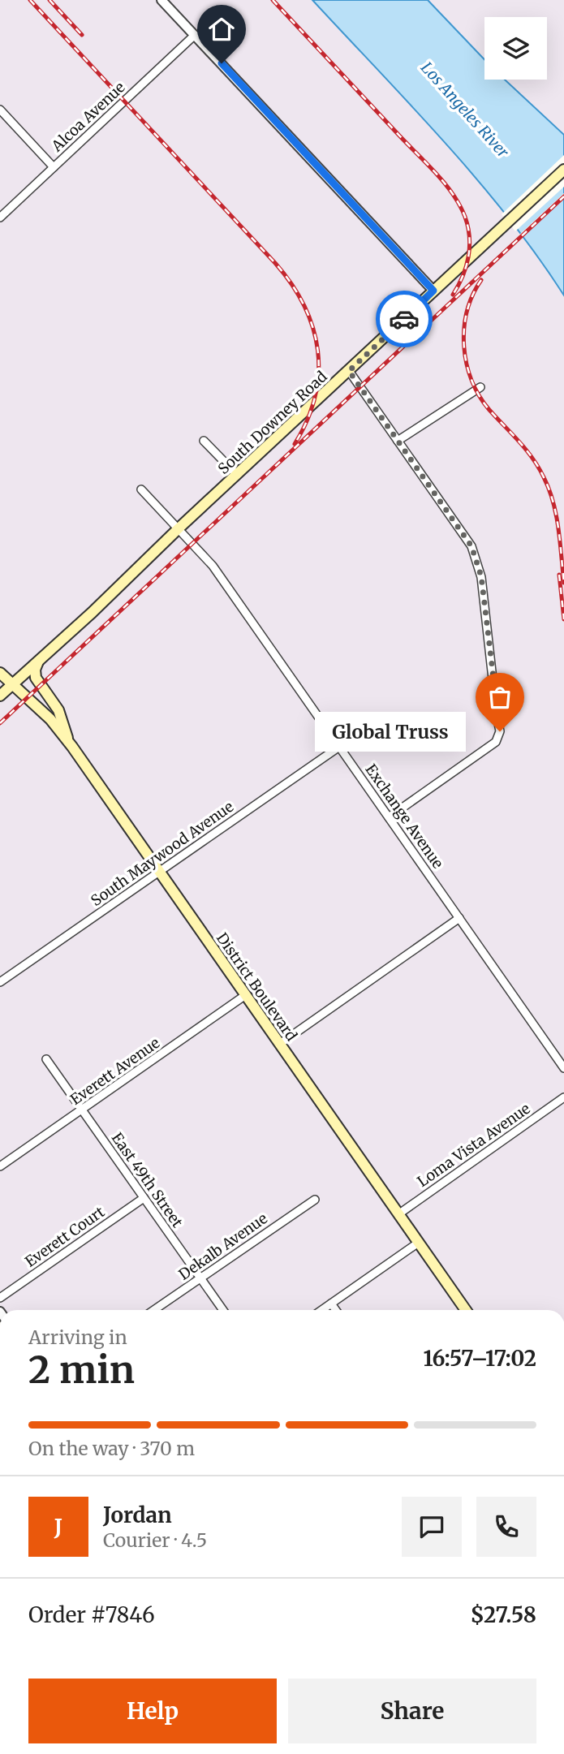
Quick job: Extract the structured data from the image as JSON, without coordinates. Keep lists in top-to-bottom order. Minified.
{"streets":{"main road":["South Downey Road","District Boulevard"],"street":["Alcoa Avenue","Exchange Avenue","South Maywood Avenue","Everett Avenue","Loma Vista Avenue","East 49th Street","Everett Court","Dekalb Avenue"]},"crossings":[["South Downey Road","Exchange Avenue"],["South Downey Road","District Boulevard"],["Exchange Avenue","South Maywood Avenue"],["South Maywood Avenue","District Boulevard"],["District Boulevard","Everett Avenue"],["District Boulevard","Loma Vista Avenue"],["Everett Avenue","East 49th Street"],["East 49th Street","Everett Court"],["East 49th Street","Dekalb Avenue"]],"water":["Los Angeles River"],"places":["Global Truss"],"page":{"bubble":"Global Truss","heading":["2 min","Arriving in","16:57–17:02"],"panel":["Jordan","Courier · 4.5","Order #7846","$27.58"],"bar":"On the way · 370 m","round":"J","buttons":["Help","Share"]}}
